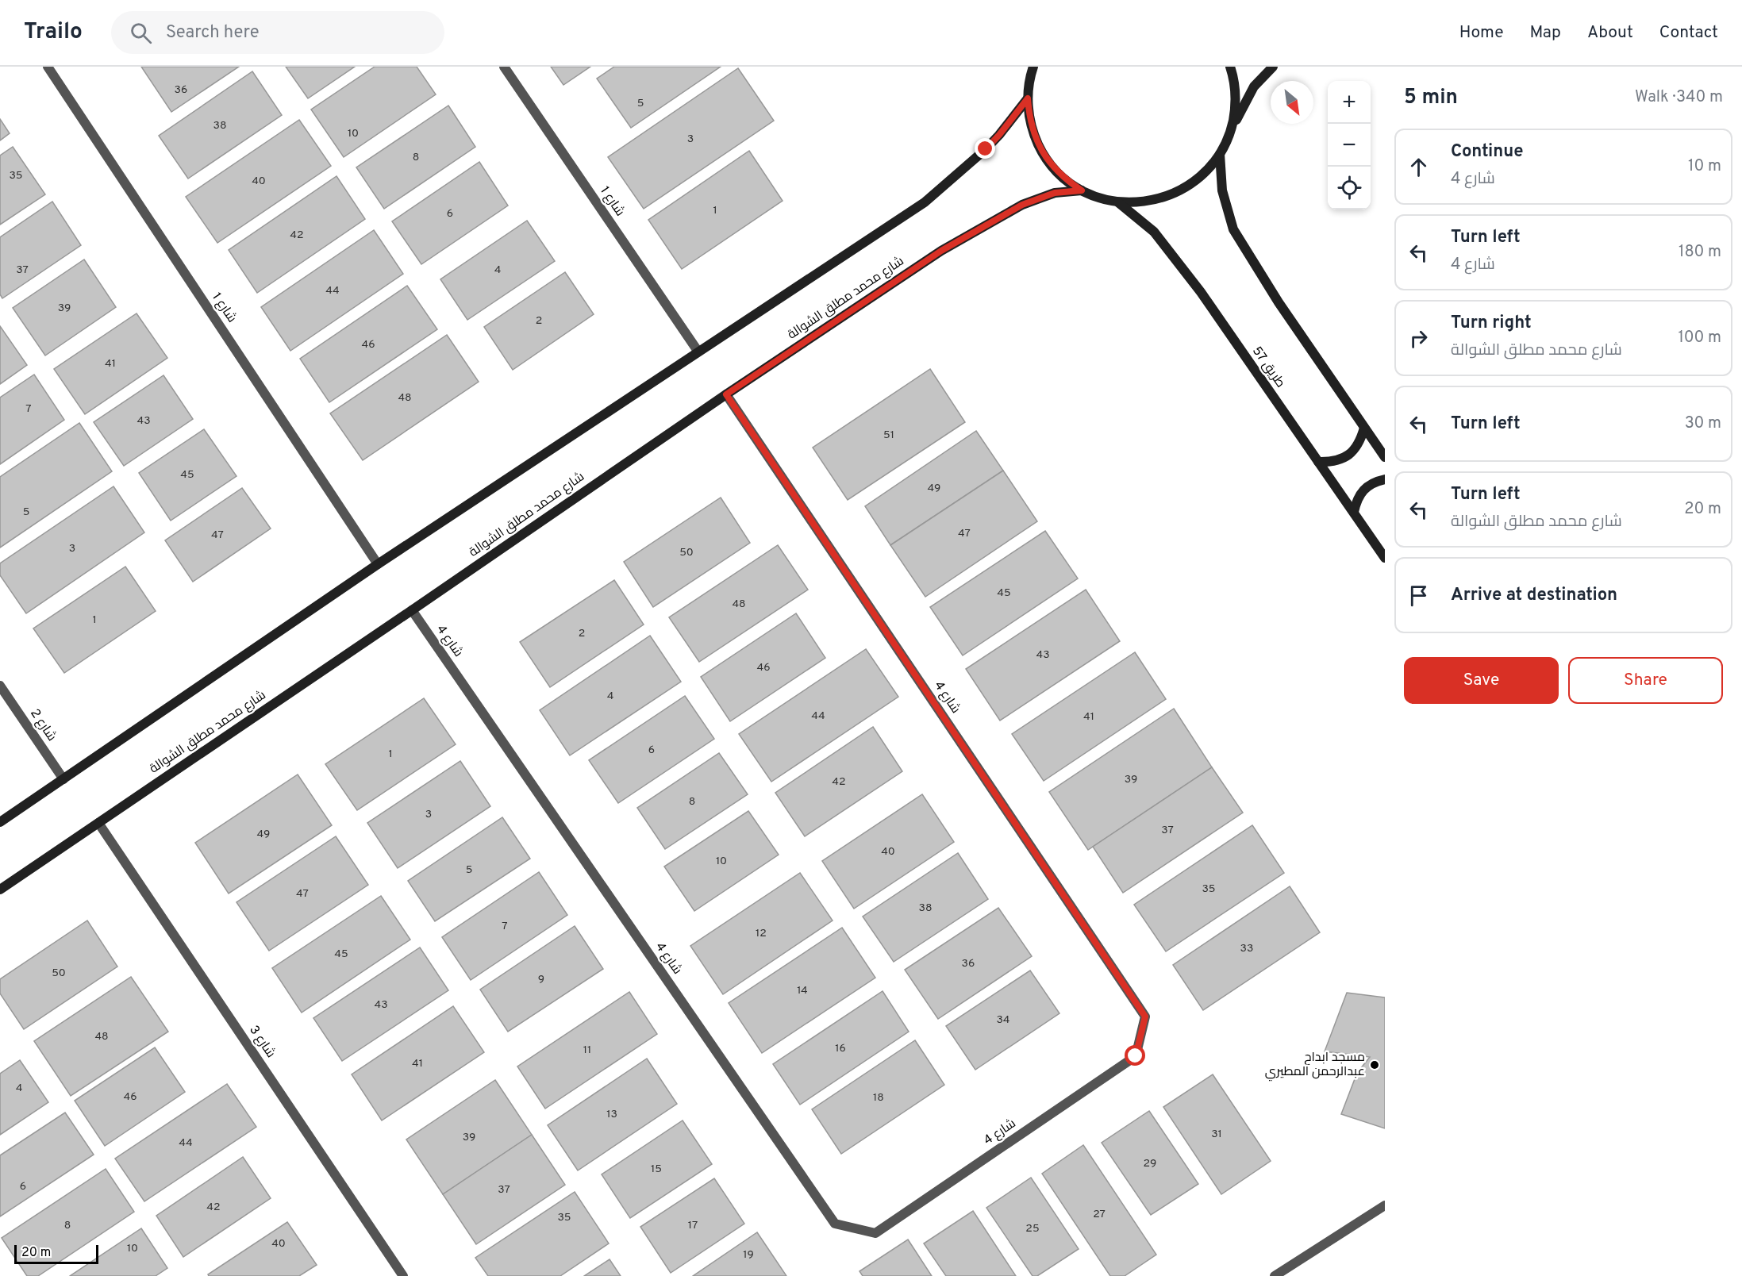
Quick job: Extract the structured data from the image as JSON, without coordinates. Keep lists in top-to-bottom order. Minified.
{"streets":{"street":["شارع 1","شارع محمد مطلق الشوالة","طريق 57","شارع 4","شارع 2","شارع 3"]},"crossings":[["شارع محمد مطلق الشوالة","شارع 4"],["شارع محمد مطلق الشوالة","شارع 3"]],"places":["مسجد ابداح عبدالرحمن المطيري"],"house_numbers":["36","5","38","10","3","8","35","40","1","6","42","37","4","44","39","2","46","41","48","7","43","51","45","49","5","47","47","3","50","45","48","1","2","43","46","4","44","41","6","1","39","42","8","3","37","49","40","10","5","35","47","38","7","12","33","45","36","50","9","14","43","34","48","16","11","41","4","46","18","13","31","39","44","29","15","6","37","42","27","35","8","17","25","40","10","19"],"scale_bar":"20 m","north":"bottom right","page":{"header":"Trailo","search":"Search here","nav":["Home","Map","About","Contact"],"heading":["5 min","Walk · 340 m"],"map_buttons":["+","−"],"list":[["Continue","شارع 4","10 m"],["Turn left","شارع 4","180 m"],["Turn right","شارع محمد مطلق الشوالة","100 m"],["Turn left","30 m"],["Turn left","شارع محمد مطلق الشوالة","20 m"],"Arrive at destination"],"buttons":["Save","Share"],"scale":"20 m"}}
